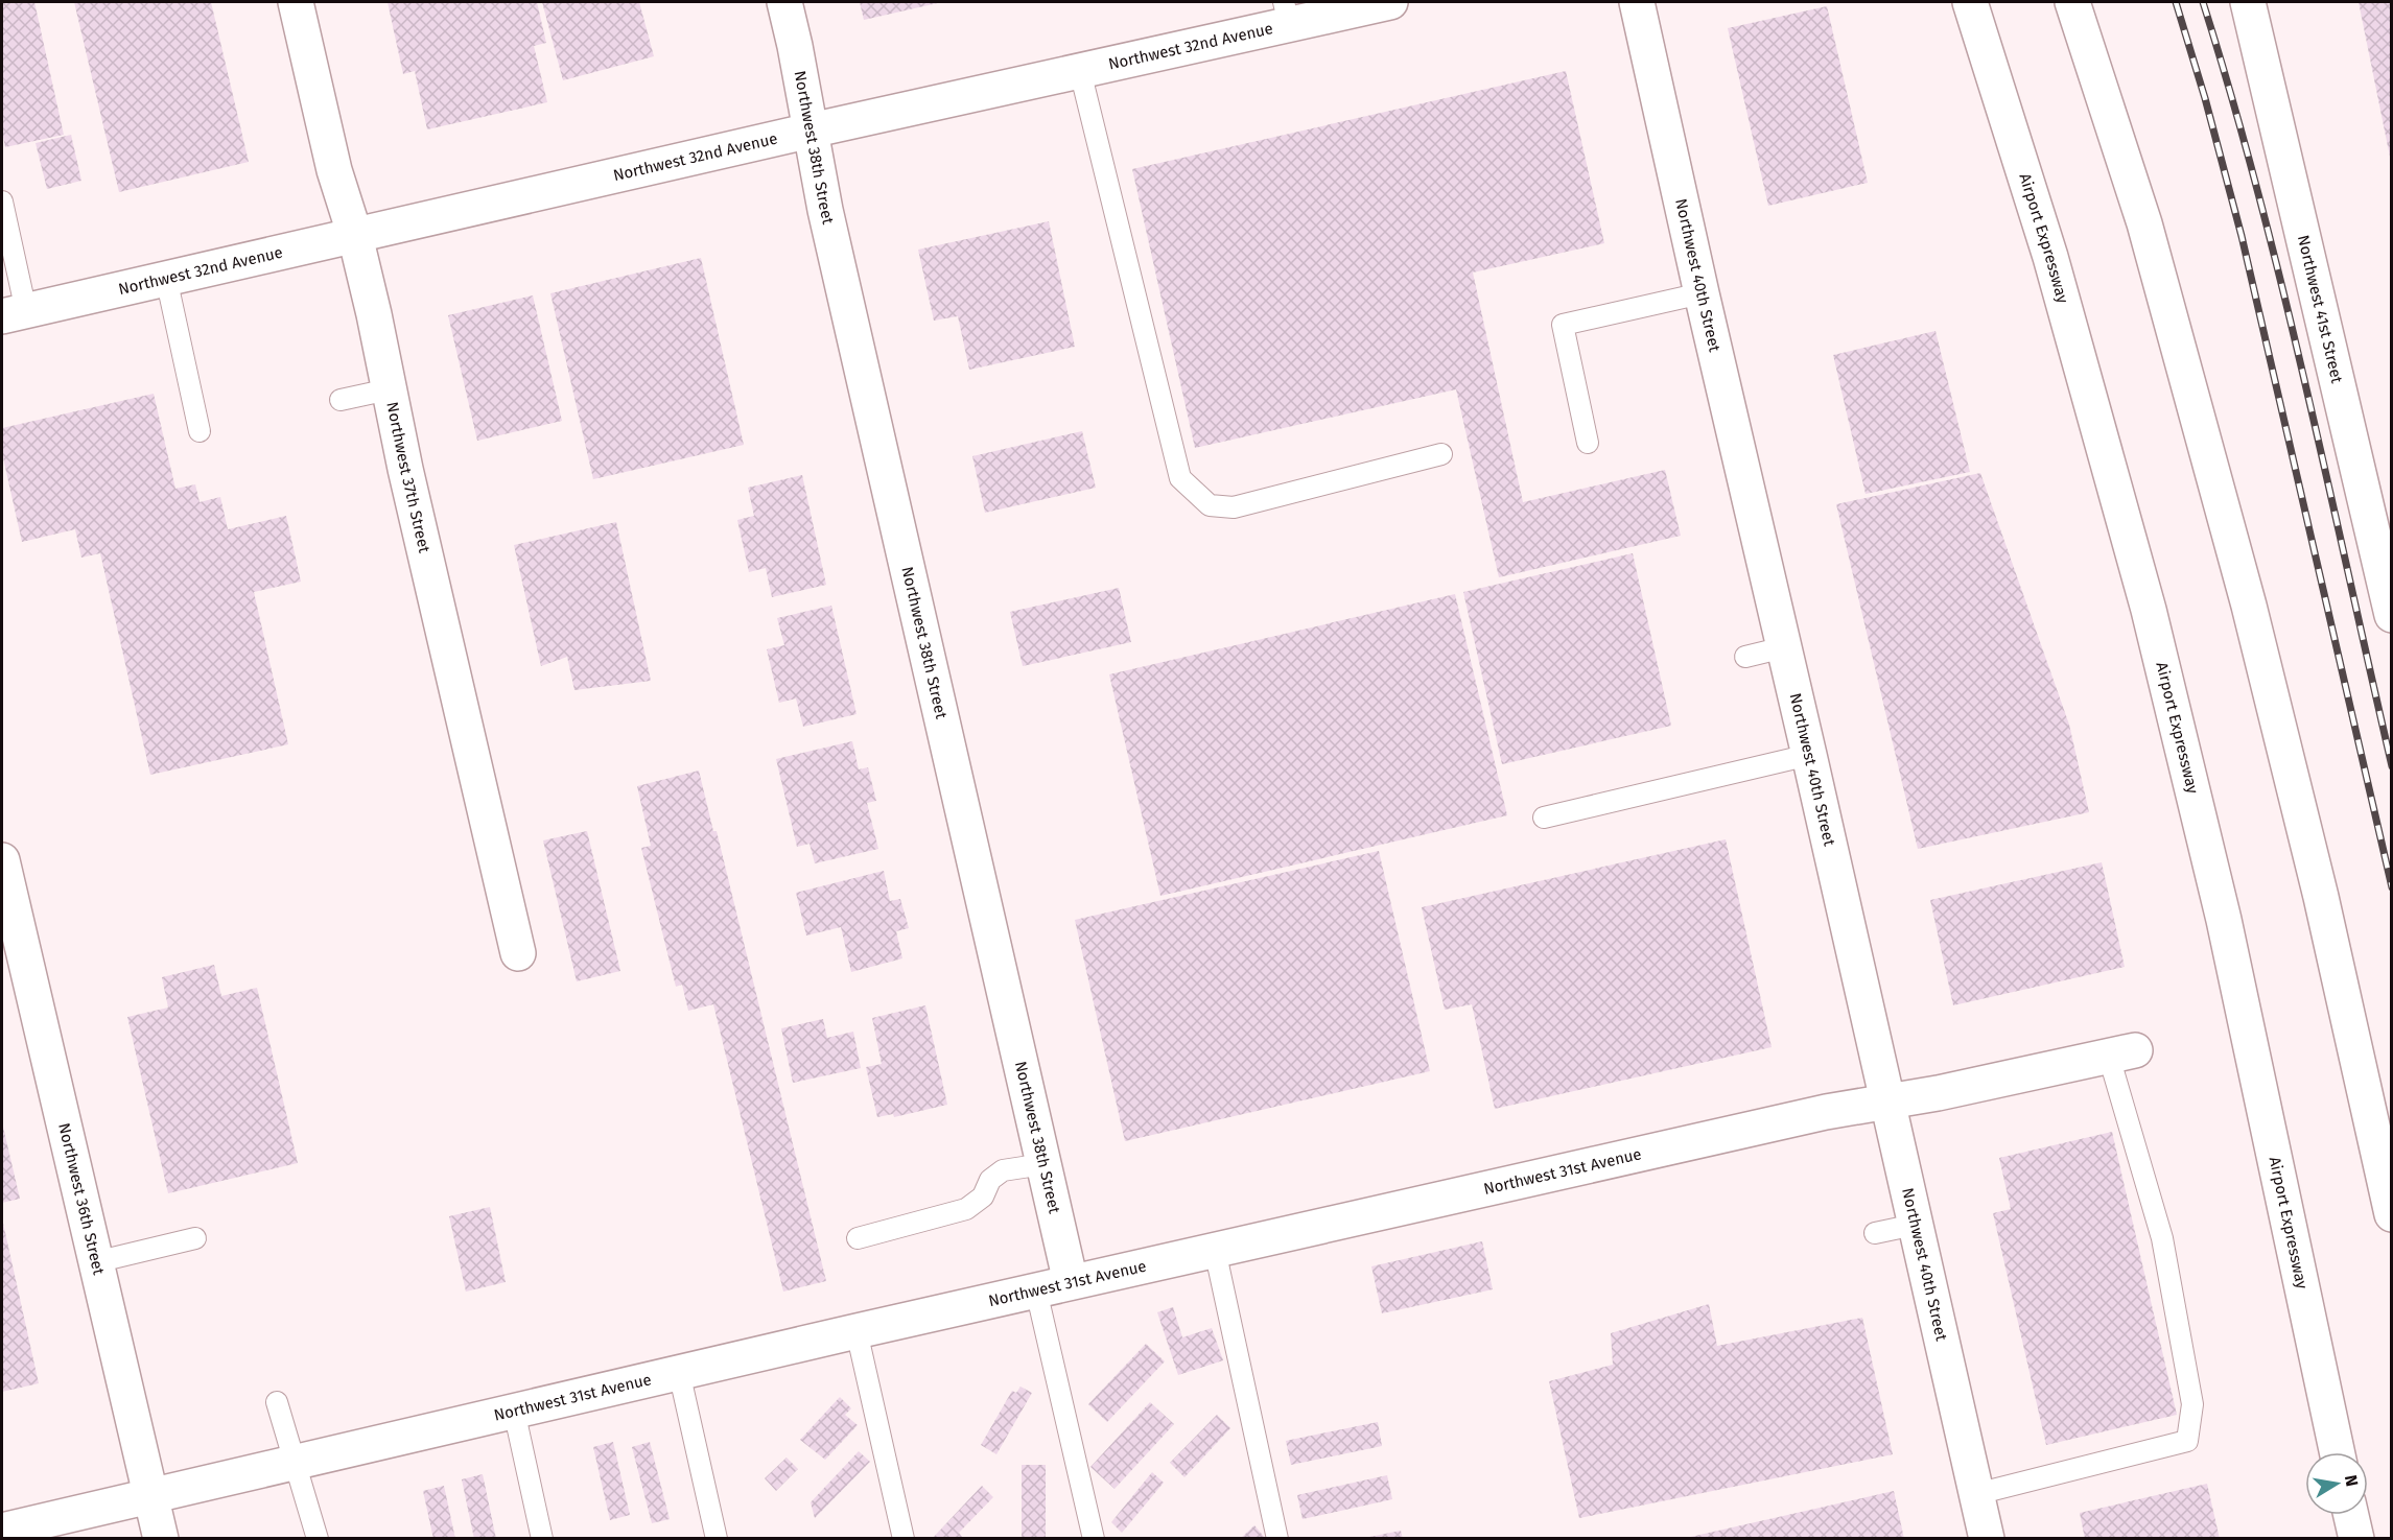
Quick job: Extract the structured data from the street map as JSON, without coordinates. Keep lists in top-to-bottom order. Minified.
{"streets":{"main road":["Northwest 32nd Avenue","Northwest 38th Street","Airport Expressway","Northwest 40th Street","Northwest 41st Street","Northwest 37th Street","Northwest 31st Avenue","Northwest 36th Street"]},"crossings":[["Northwest 32nd Avenue","Northwest 38th Street"],["Northwest 32nd Avenue","Northwest 37th Street"],["Northwest 38th Street","Northwest 31st Avenue"],["Northwest 40th Street","Northwest 31st Avenue"],["Northwest 31st Avenue","Northwest 36th Street"]],"north":"right"}
